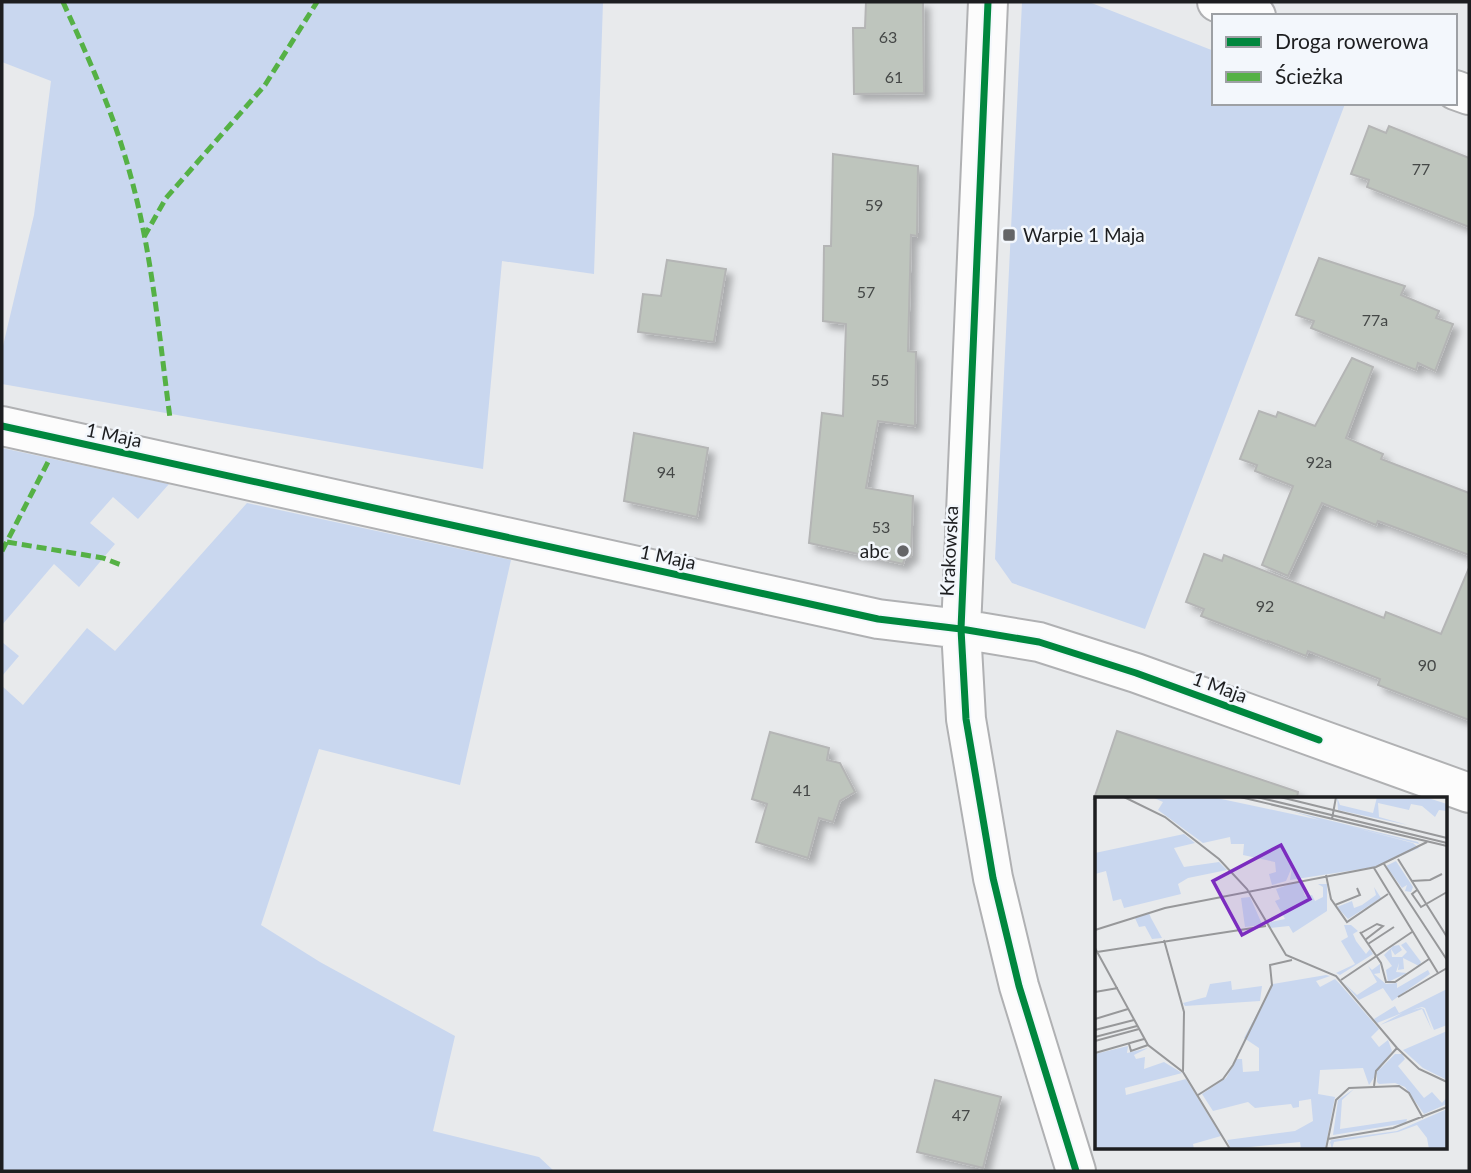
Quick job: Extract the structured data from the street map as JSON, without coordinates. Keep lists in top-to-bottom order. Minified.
{"streets":{"street":["1 Maja","Krakowska"]},"crossings":[["1 Maja","Krakowska"]],"places":{"transit":["Warpie 1 Maja"],"other":["abc"]},"house_numbers":["63","61","77","59","57","77a","55","92a","94","53","92","90","41","47"],"legend":["Droga rowerowa","Ścieżka"]}
